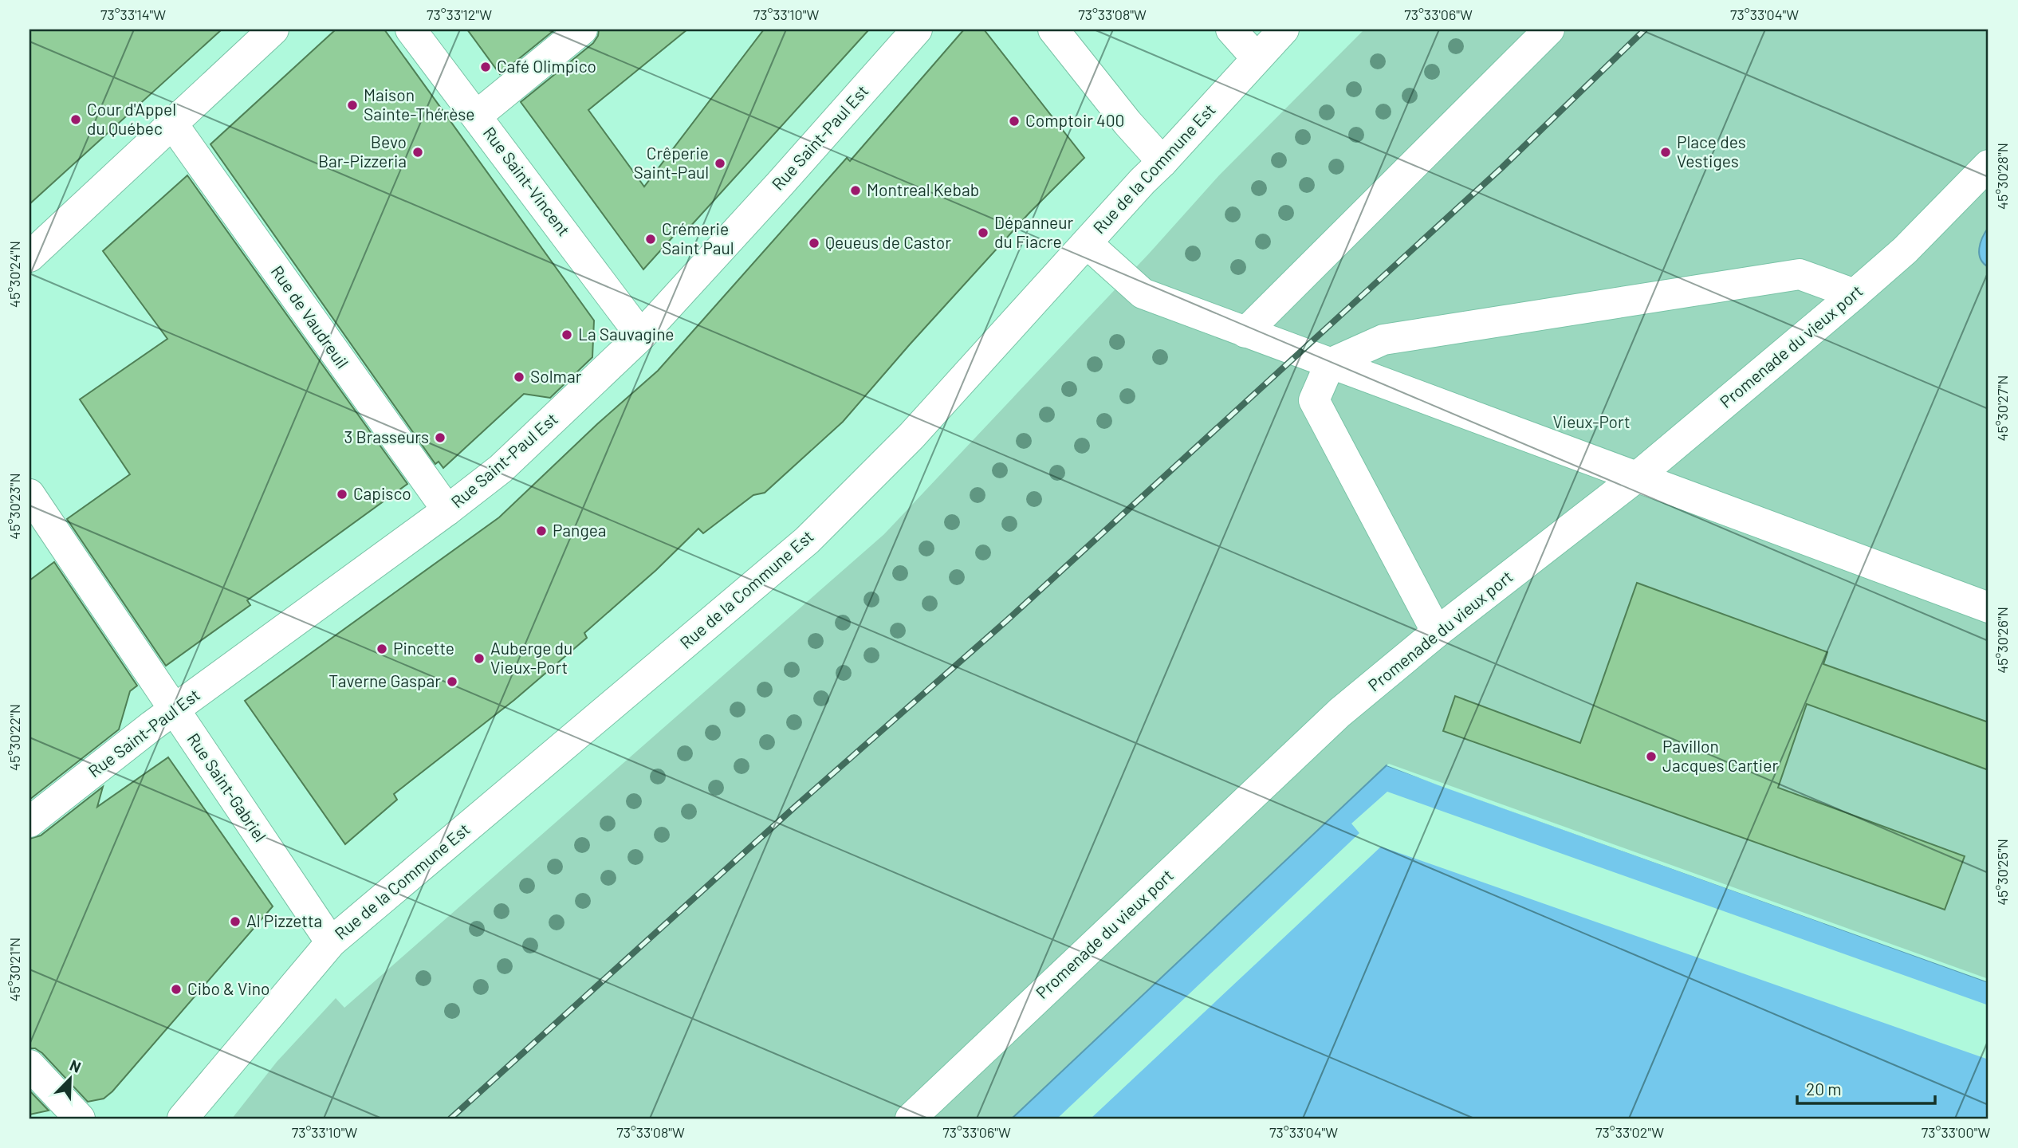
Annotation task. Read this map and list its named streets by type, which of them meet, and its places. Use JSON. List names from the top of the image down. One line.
{"streets":{"street":["Rue Saint-Paul Est","Rue de la Commune Est","Rue Saint-Vincent","Rue de Vaudreuil","Promenade du vieux port","Rue Saint-Gabriel"]},"crossings":[["Rue Saint-Paul Est","Rue Saint-Vincent"],["Rue Saint-Paul Est","Rue de Vaudreuil"],["Rue Saint-Paul Est","Rue Saint-Gabriel"],["Rue de la Commune Est","Rue Saint-Gabriel"]],"parks":["Vieux-Port"],"places":["Café Olimpico","Maison Sainte-Thérèse","Cour d'Appel du Québec","Comptoir 400","Bevo Bar-Pizzeria","Place des Vestiges","Crêperie Saint-Paul","Montreal Kebab","Dépanneur du Fiacre","Crémerie Saint Paul","Qeueus de Castor","La Sauvagine","Solmar","3 Brasseurs","Capisco","Pangea","Pincette","Auberge du Vieux-Port","Taverne Gaspar","Pavillon Jacques Cartier","Al Pizzetta","Cibo & Vino"],"scale_bar":"20 m","north":"top right","coordinates":["73°33'14\"W","73°33'12\"W","73°33'10\"W","73°33'08\"W","73°33'06\"W","73°33'04\"W","45°30'28\"N","45°30'24\"N","45°30'27\"N","45°30'23\"N","45°30'26\"N","45°30'22\"N","45°30'25\"N","45°30'21\"N","73°33'02\"W","73°33'00\"W"]}
